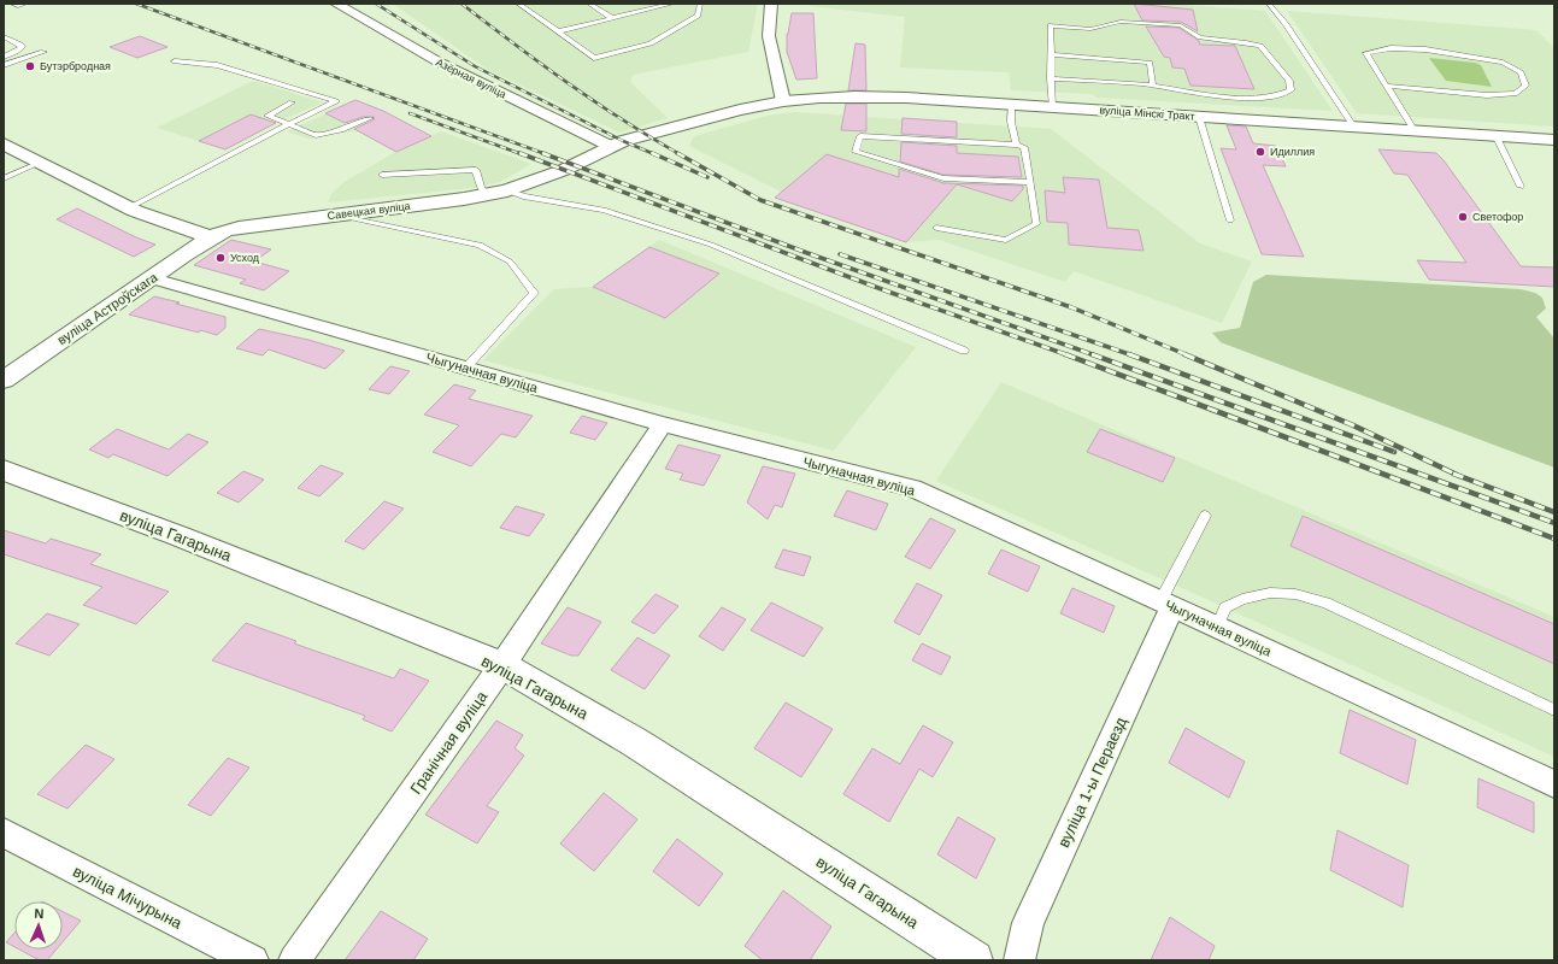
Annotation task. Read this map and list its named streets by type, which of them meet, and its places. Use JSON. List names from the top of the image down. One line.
{"streets":{"street":["Азёрная вуліца","вуліца Мінскі Тракт","Савецкая вуліца","вуліца Астроўскага","Чыгуначная вуліца","вуліца Гагарына","Гранічная вуліца","вуліца 1-ы Пераезд","вуліца Мічурына"]},"crossings":[["Азёрная вуліца","Савецкая вуліца"],["вуліца Мінскі Тракт","Савецкая вуліца"],["Савецкая вуліца","вуліца Астроўскага"],["вуліца Астроўскага","Чыгуначная вуліца"],["Чыгуначная вуліца","Гранічная вуліца"],["Чыгуначная вуліца","вуліца 1-ы Пераезд"],["вуліца Гагарына","Гранічная вуліца"]],"places":["Бутэрбродная","Идиллия","Светофор","Усход"],"north":"top"}
